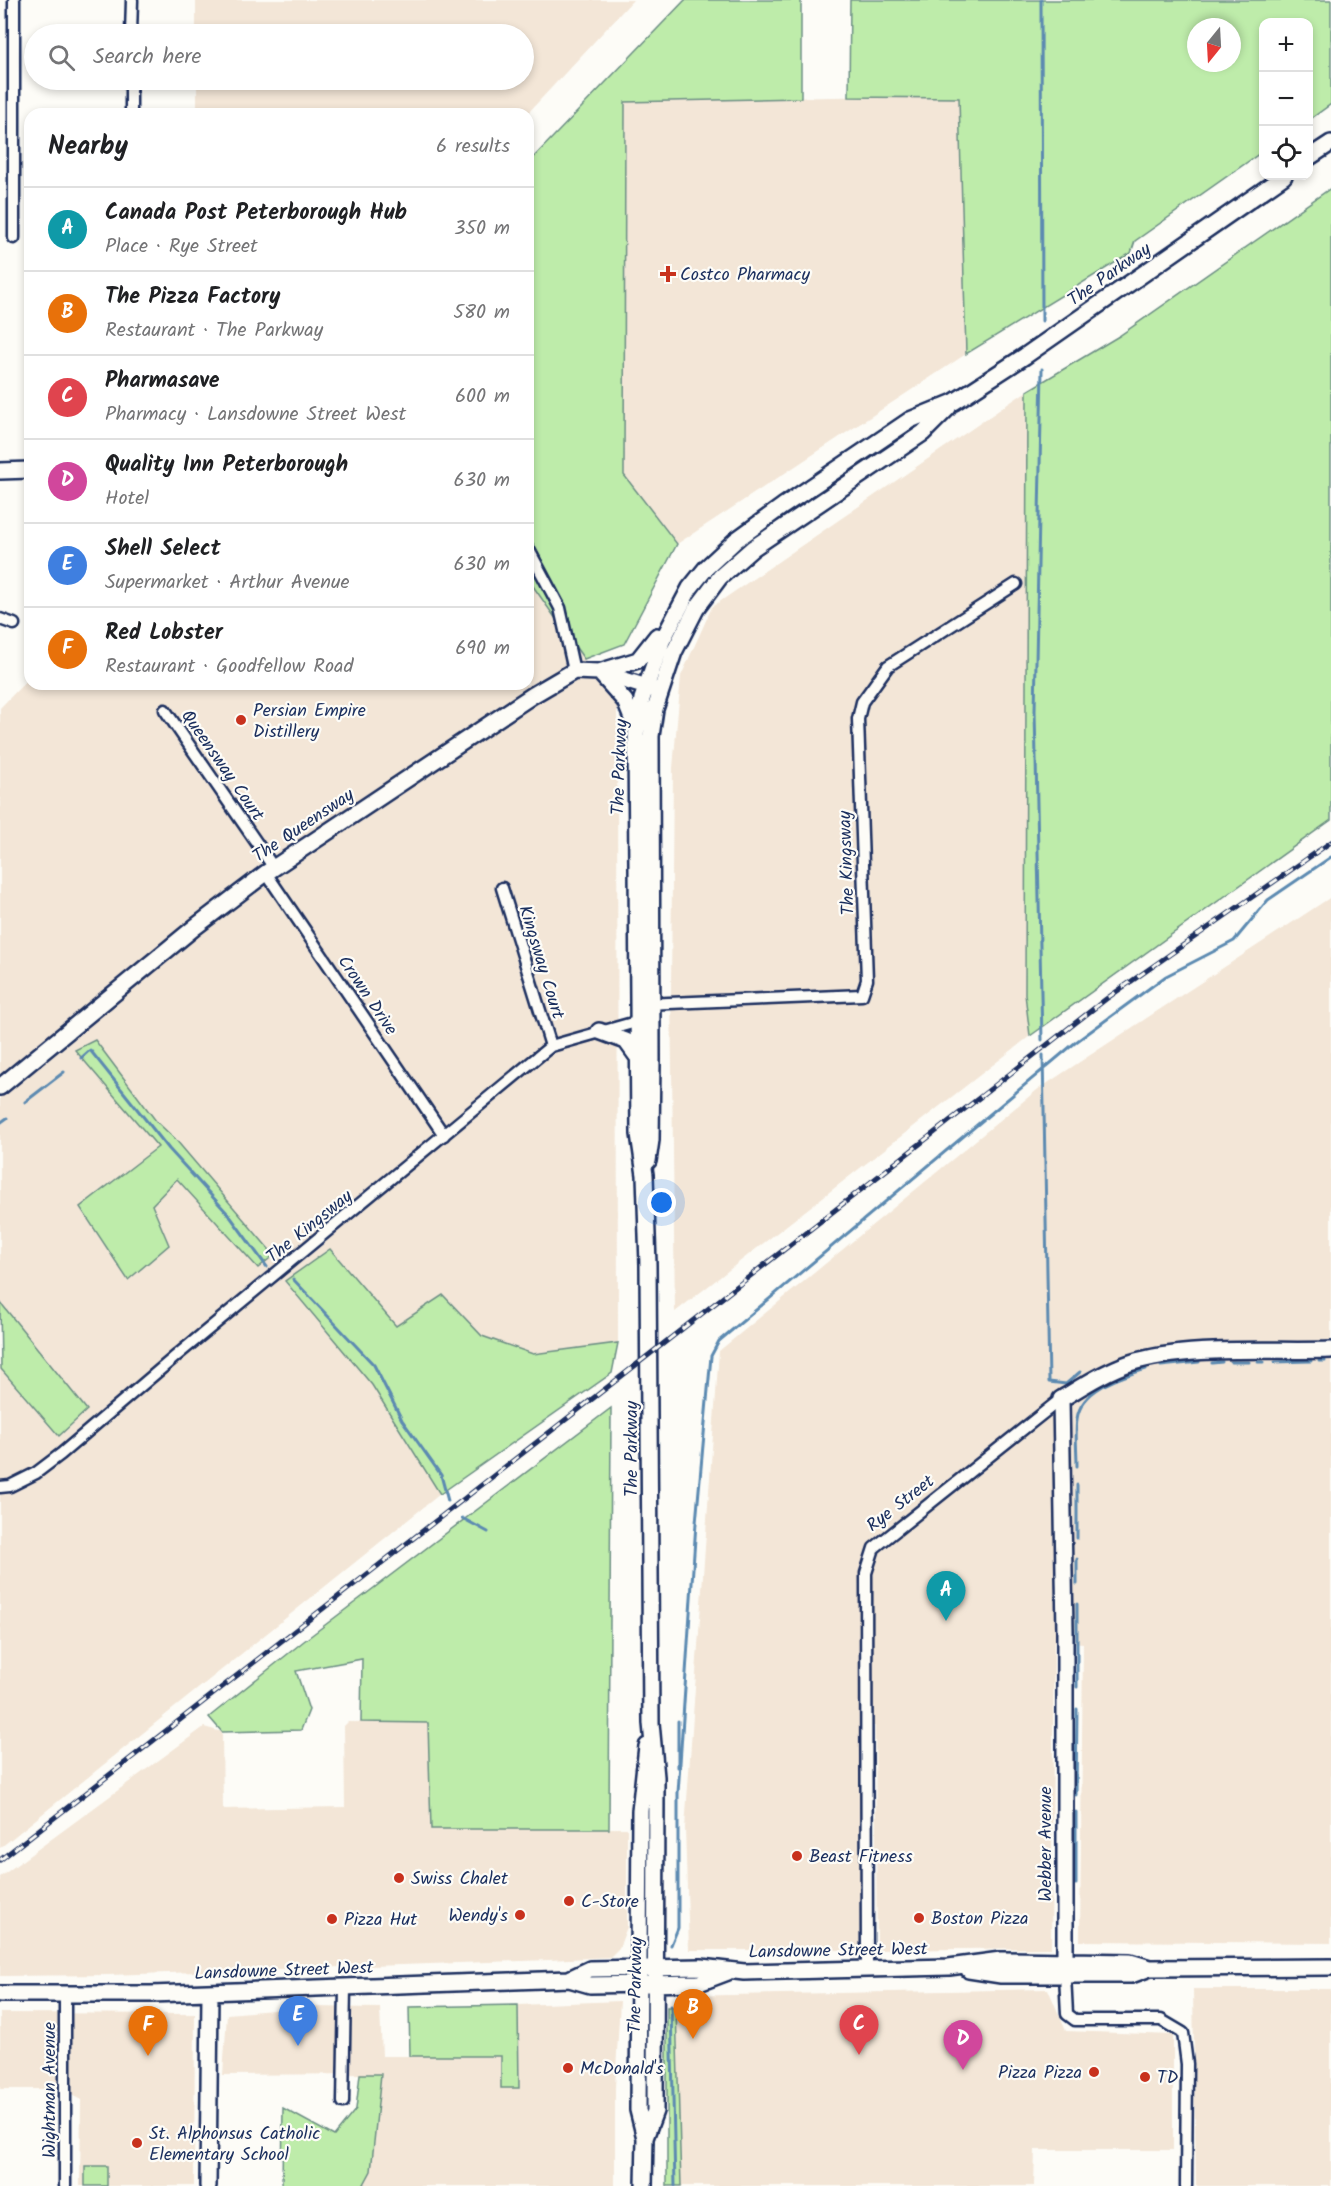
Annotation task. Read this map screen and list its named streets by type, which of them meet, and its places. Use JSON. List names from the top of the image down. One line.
{"streets":{"main road":["The Parkway","The Queensway","Rye Street","Webber Avenue","Lansdowne Street West"],"street":["Queensway Court","The Kingsway","Kingsway Court","Crown Drive","Wightman Avenue"]},"crossings":[["The Parkway","The Kingsway"],["The Parkway","Lansdowne Street West"],["Queensway Court","The Queensway"],["Queensway Court","Crown Drive"],["The Queensway","Crown Drive"],["The Kingsway","Kingsway Court"],["The Kingsway","Crown Drive"],["Rye Street","Webber Avenue"],["Rye Street","Lansdowne Street West"],["Webber Avenue","Lansdowne Street West"],["Lansdowne Street West","Wightman Avenue"]],"places":{"health":["Costco Pharmacy"],"other":["Persian Empire Distillery","Beast Fitness","Swiss Chalet","C-Store","Wendy's","Boston Pizza","Pizza Hut","McDonald's","Pizza Pizza","TD","St. Alphonsus Catholic Elementary School"]},"north":"bottom","page":{"map_buttons":["+","−"],"search":"Search here","heading":["Nearby","6 results"],"list":[{"mark":"A","name":"Canada Post Peterborough Hub","note":"Place · Rye Street","value":"350 m"},{"mark":"B","name":"The Pizza Factory","note":"Restaurant · The Parkway","value":"580 m"},{"mark":"C","name":"Pharmasave","note":"Pharmacy · Lansdowne Street West","value":"600 m"},{"mark":"D","name":"Quality Inn Peterborough","note":"Hotel","value":"630 m"},{"mark":"E","name":"Shell Select","note":"Supermarket · Arthur Avenue","value":"630 m"},{"mark":"F","name":"Red Lobster","note":"Restaurant · Goodfellow Road","value":"690 m"}],"pins":["A","B","E","C","F","D"]}}
